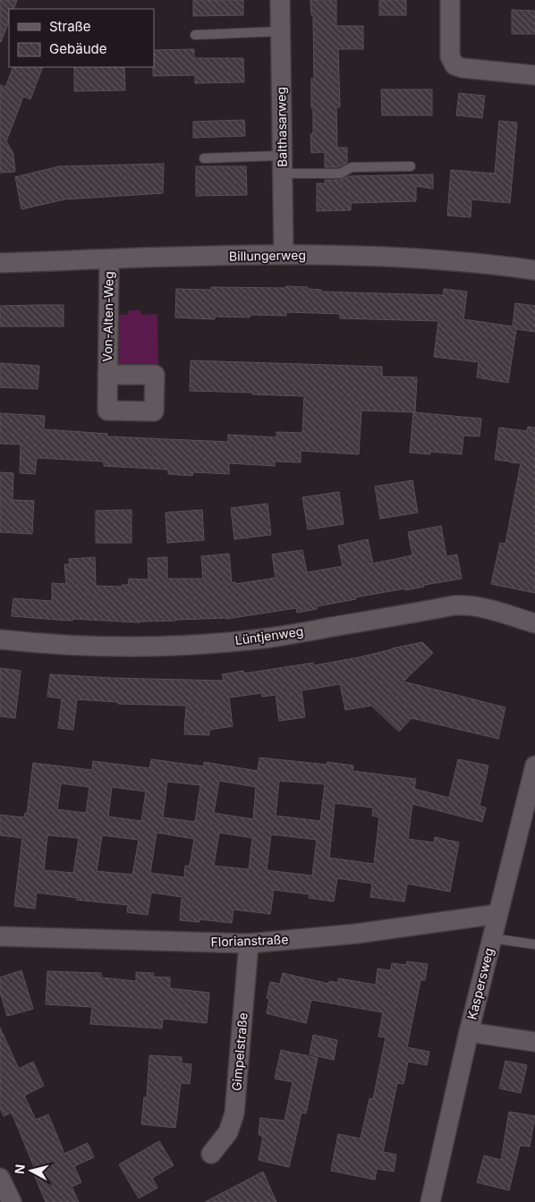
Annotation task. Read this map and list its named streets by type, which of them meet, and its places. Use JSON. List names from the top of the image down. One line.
{"streets":{"street":["Balthasarweg","Billungerweg","Von-Alten-Weg","Lüntjenweg","Florianstraße","Kaspersweg","Gimpelstraße"]},"crossings":[["Balthasarweg","Billungerweg"],["Billungerweg","Von-Alten-Weg"],["Florianstraße","Kaspersweg"],["Florianstraße","Gimpelstraße"]],"legend":["Straße","Gebäude"],"north":"left"}
